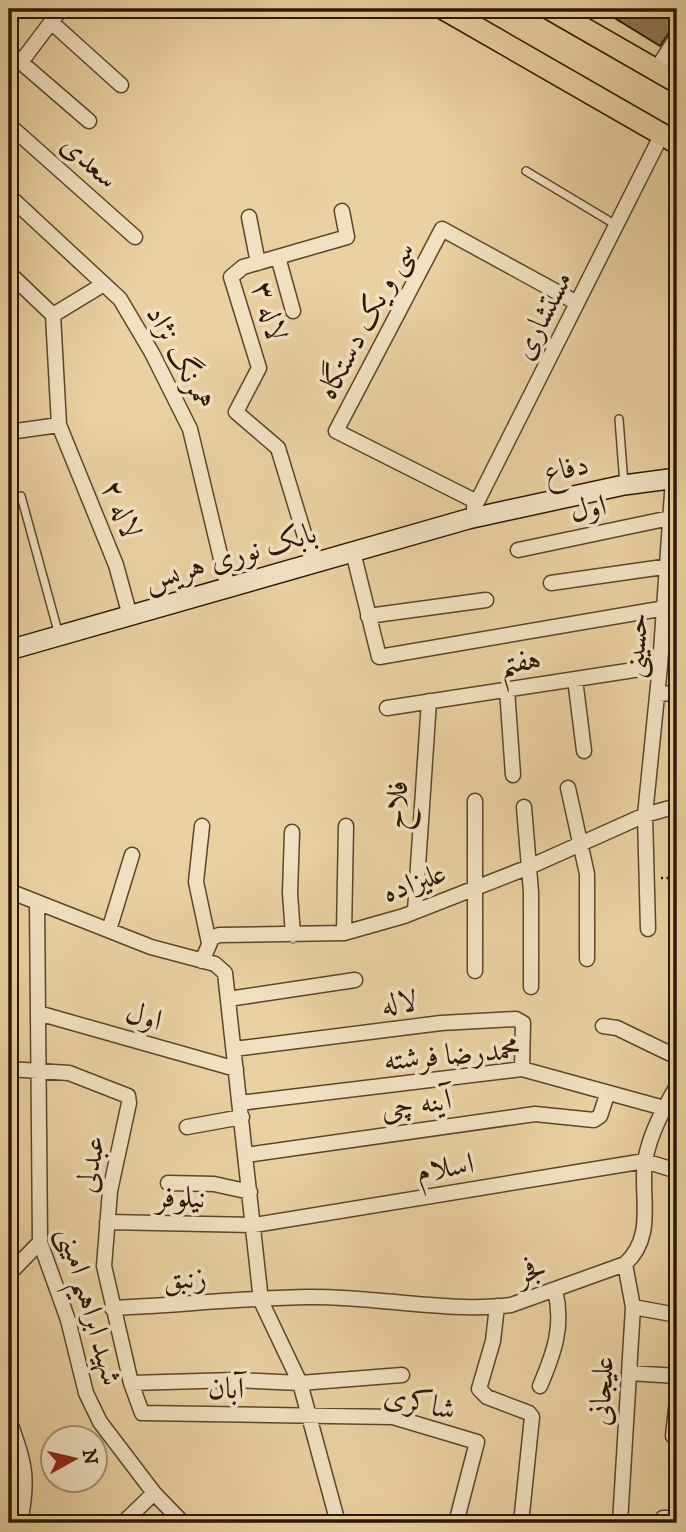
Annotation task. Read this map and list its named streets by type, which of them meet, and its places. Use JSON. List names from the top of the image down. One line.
{"streets":{"main road":["دفاع","بابک نوری هریس"],"street":["سعدی","لاله ۳","مستشاری","سی و یک دستگاه","همرنگ نژاد","اول","لاله ۲","حسینی","هفتم","فلاح","علیزاده","لاله","محمدرضا فرشته","آینه چی","عبدلی","اسلام","نیلوفر","فجر","زنبق","شهید ابراهیم امینی","آبان","علیجانی","شاکری"]},"crossings":[["لاله ۳","بابک نوری هریس"],["مستشاری","سی و یک دستگاه"],["مستشاری","دفاع"],["مستشاری","بابک نوری هریس"],["سی و یک دستگاه","دفاع"],["سی و یک دستگاه","بابک نوری هریس"],["همرنگ نژاد","بابک نوری هریس"],["دفاع","بابک نوری هریس"],["دفاع","حسینی"],["اول","حسینی"],["اول","شهید ابراهیم امینی"],["لاله ۲","بابک نوری هریس"],["حسینی","هفتم"],["حسینی","علیزاده"],["هفتم","فلاح"],["فلاح","علیزاده"],["لاله","محمدرضا فرشته"],["محمدرضا فرشته","آینه چی"],["عبدلی","نیلوفر"],["عبدلی","زنبق"],["عبدلی","شهید ابراهیم امینی"],["عبدلی","آبان"],["اسلام","نیلوفر"],["فجر","زنبق"],["فجر","علیجانی"],["آبان","شاکری"]],"north":"right"}
